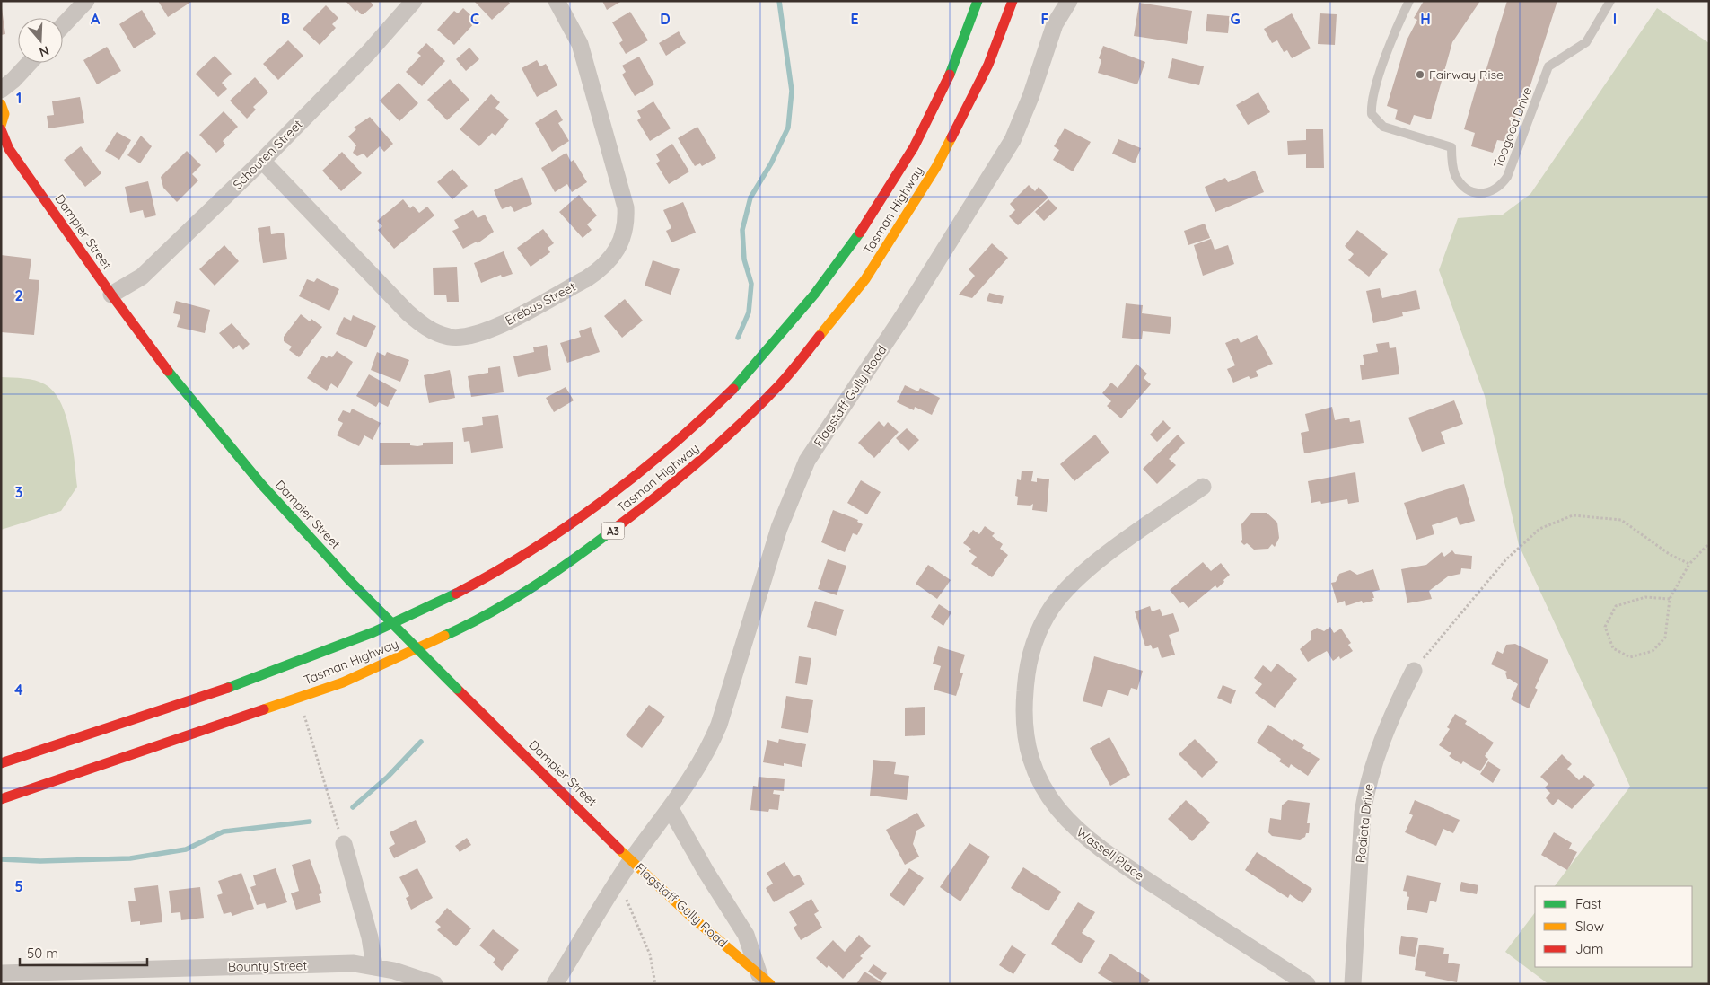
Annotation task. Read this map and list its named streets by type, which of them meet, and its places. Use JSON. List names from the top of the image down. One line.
{"streets":{"main road":["Tasman Highway","Dampier Street","Flagstaff Gully Road","A3"],"street":["Schouten Street","Erebus Street","Radiata Drive","Wassell Place","Bounty Street"],"lane":["Toogood Drive"]},"crossings":[["Schouten Street","Dampier Street"],["Schouten Street","Erebus Street"],["Dampier Street","Flagstaff Gully Road"]],"places":["Fairway Rise"],"legend":["Fast","Slow","Jam"],"scale_bar":"50 m","north":"bottom","grid":{"columns":["A","B","C","D","E","F","G","H","I"],"rows":["1","2","3","4","5"]}}
